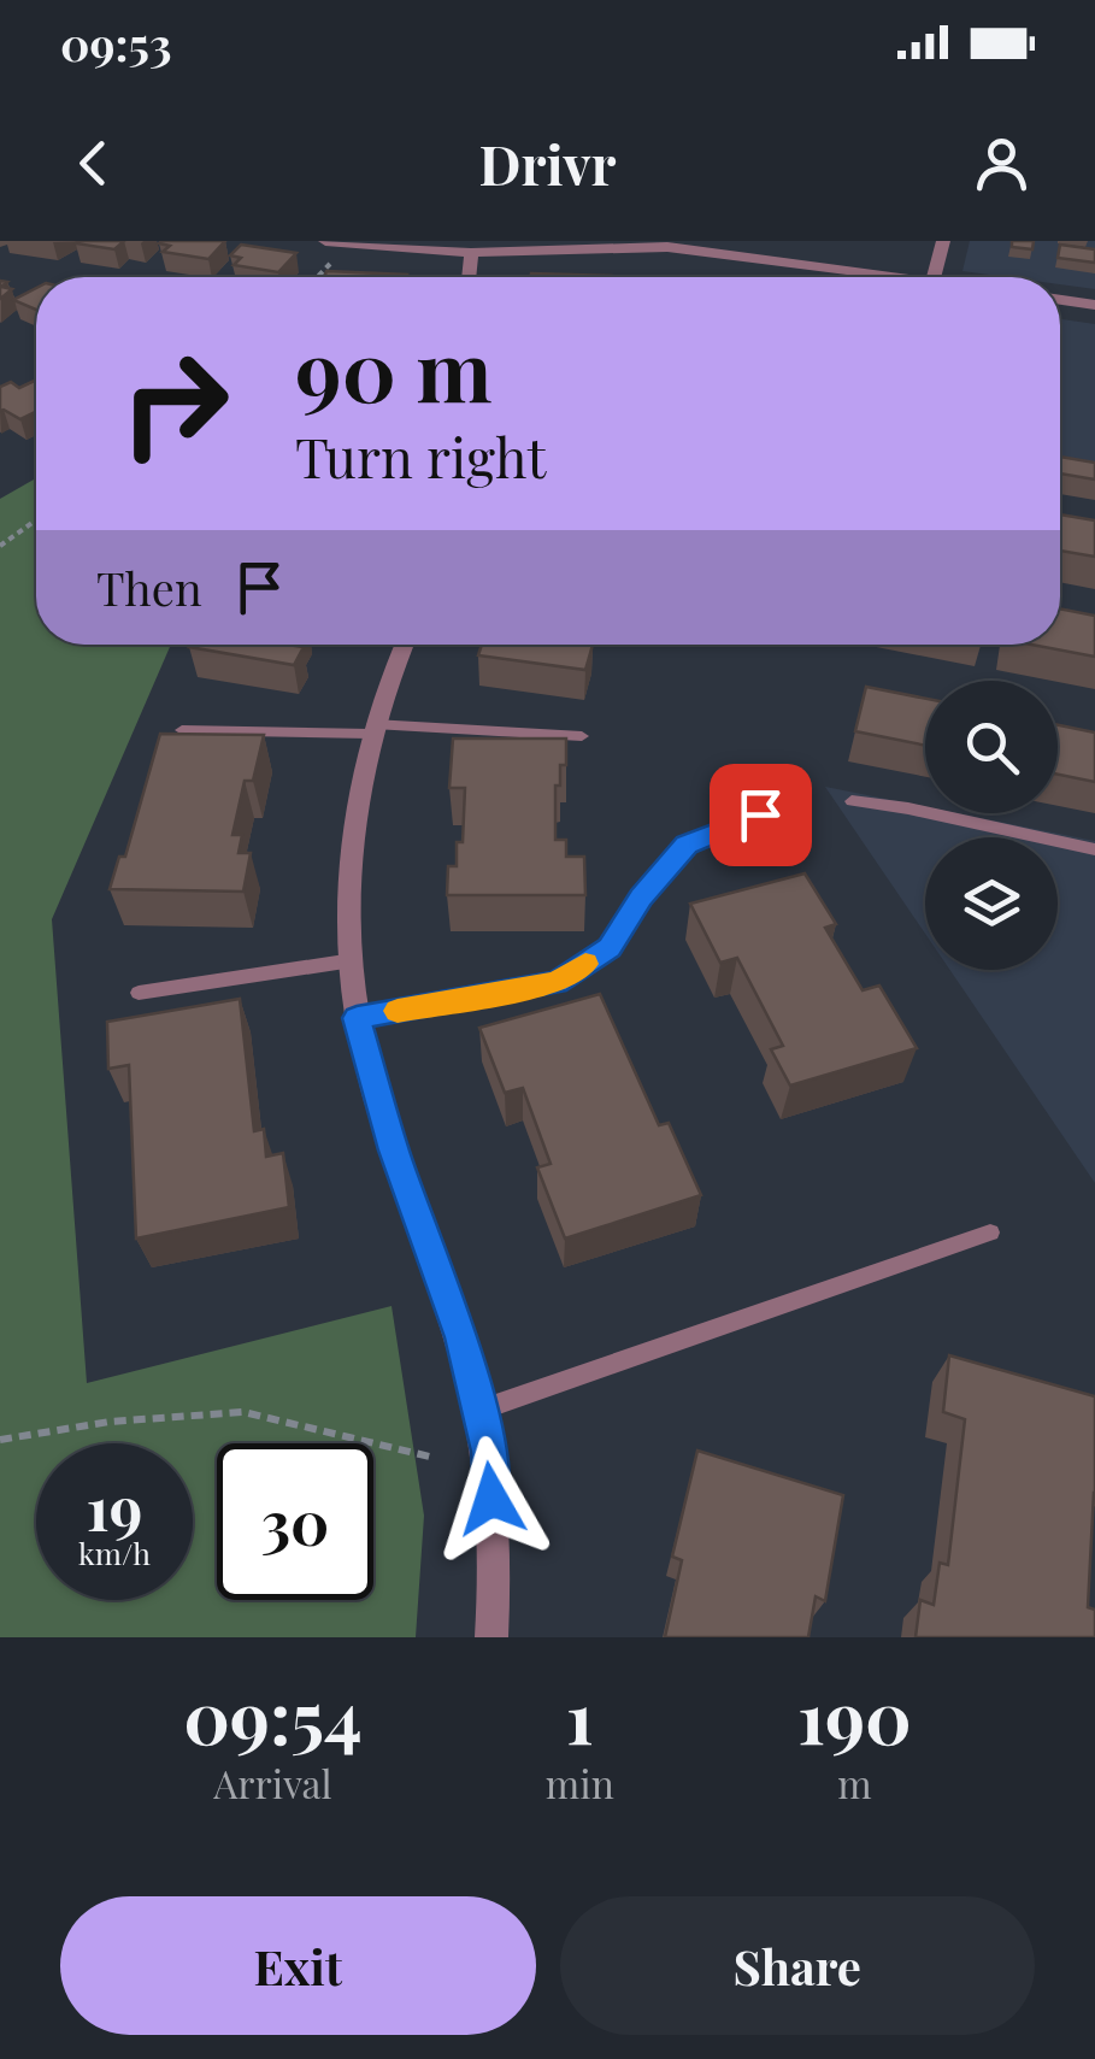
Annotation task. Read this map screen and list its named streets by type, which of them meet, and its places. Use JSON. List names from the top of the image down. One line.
{"page":{"status":"09:53","header":"Drivr","turn":["90 m","Turn right"],"then":"Then","speed":"19 km/h","limit":"30","eta":["09:54","Arrival","1","min","190","m"],"buttons":["Exit","Share"]}}
